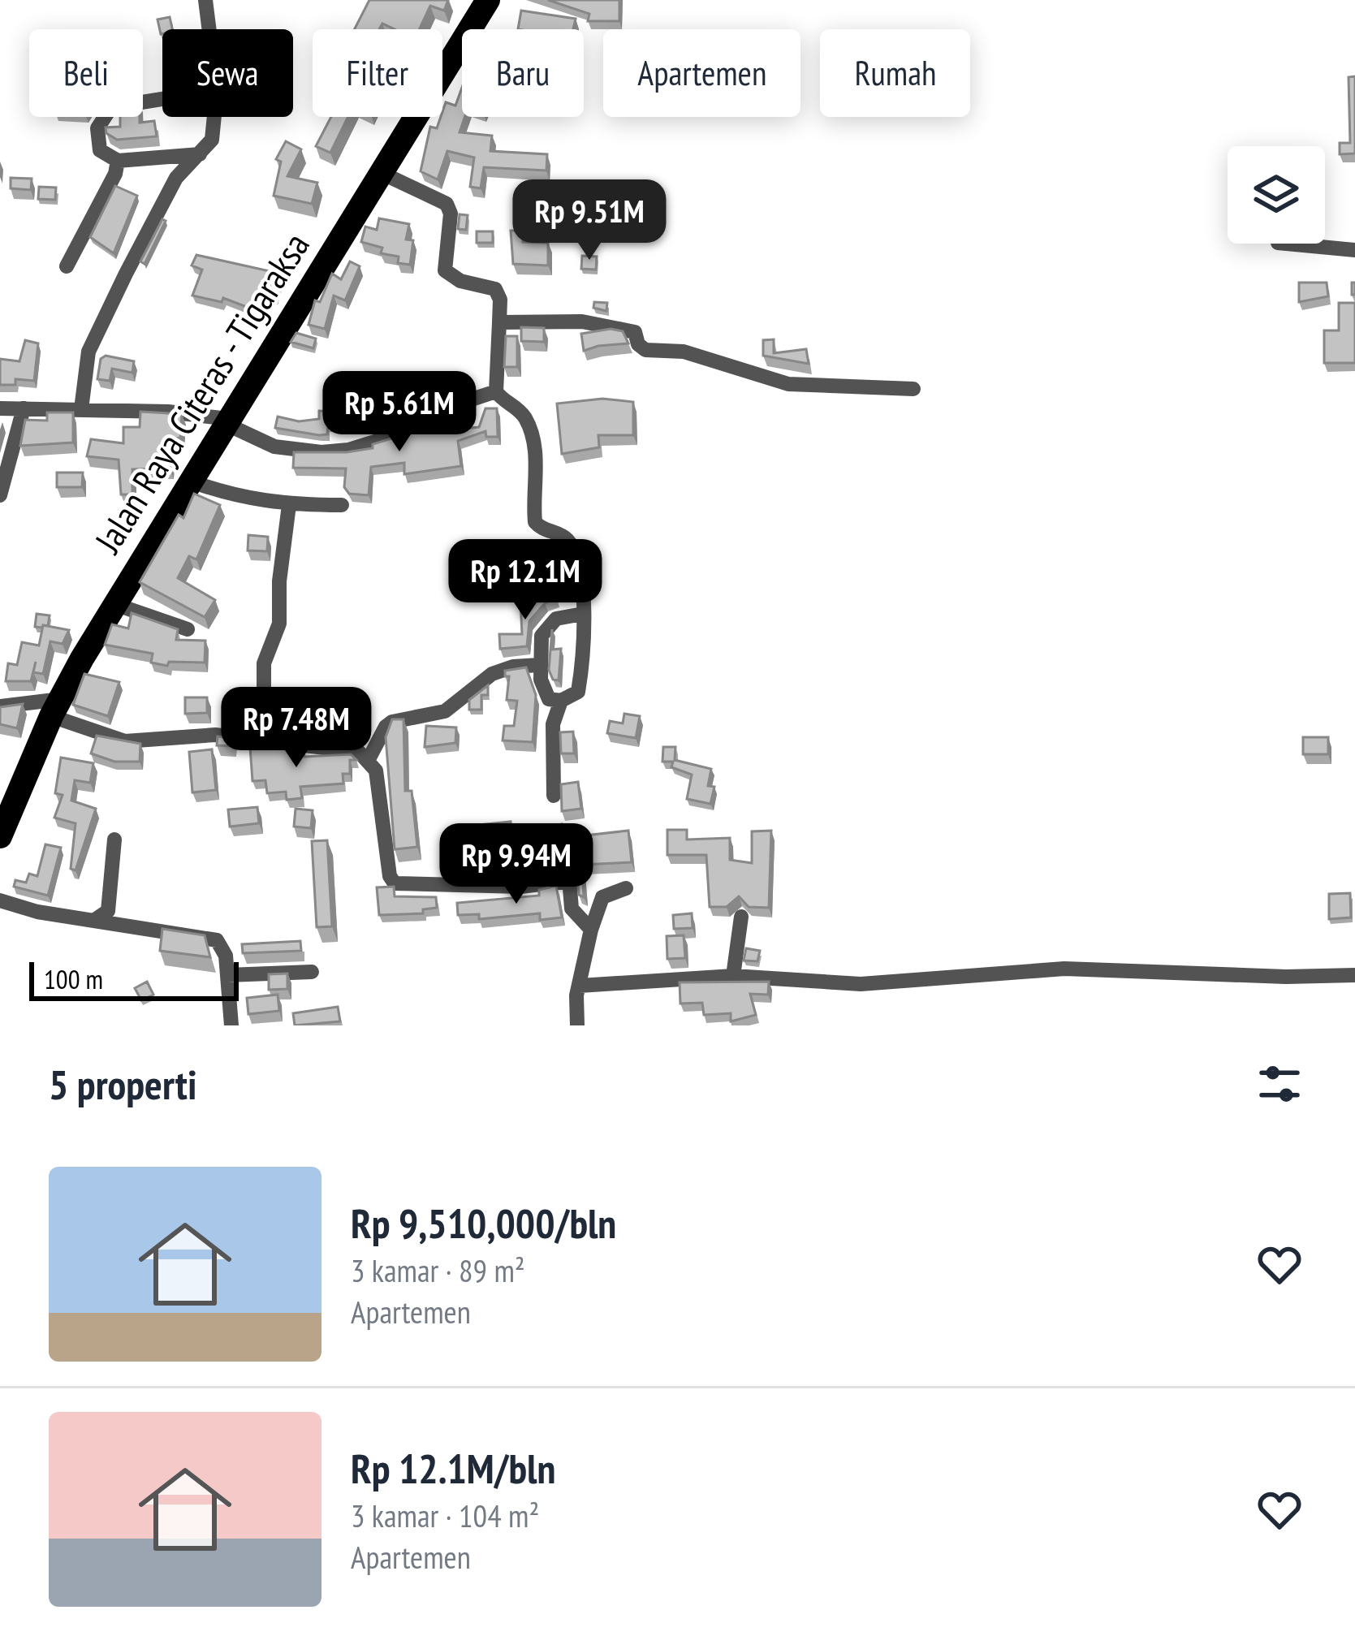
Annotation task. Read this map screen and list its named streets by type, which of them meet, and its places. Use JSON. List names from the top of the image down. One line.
{"streets":{"main road":["Jalan Raya Citeras - Tigaraksa"]},"scale_bar":"100 m","page":{"chip":["Beli","Sewa","Filter","Baru","Apartemen","Rumah"],"price":["Rp 9.51M","Rp 5.61M","Rp 12.1M","Rp 7.48M","Rp 9.94M"],"scale":"100 m","heading":"5 properti","list":[{"name":"Rp 9,510,000/bln","note":"3 kamar · 89 m² · Apartemen"},{"name":"Rp 12.1M/bln","note":"3 kamar · 104 m² · Apartemen"}]}}
